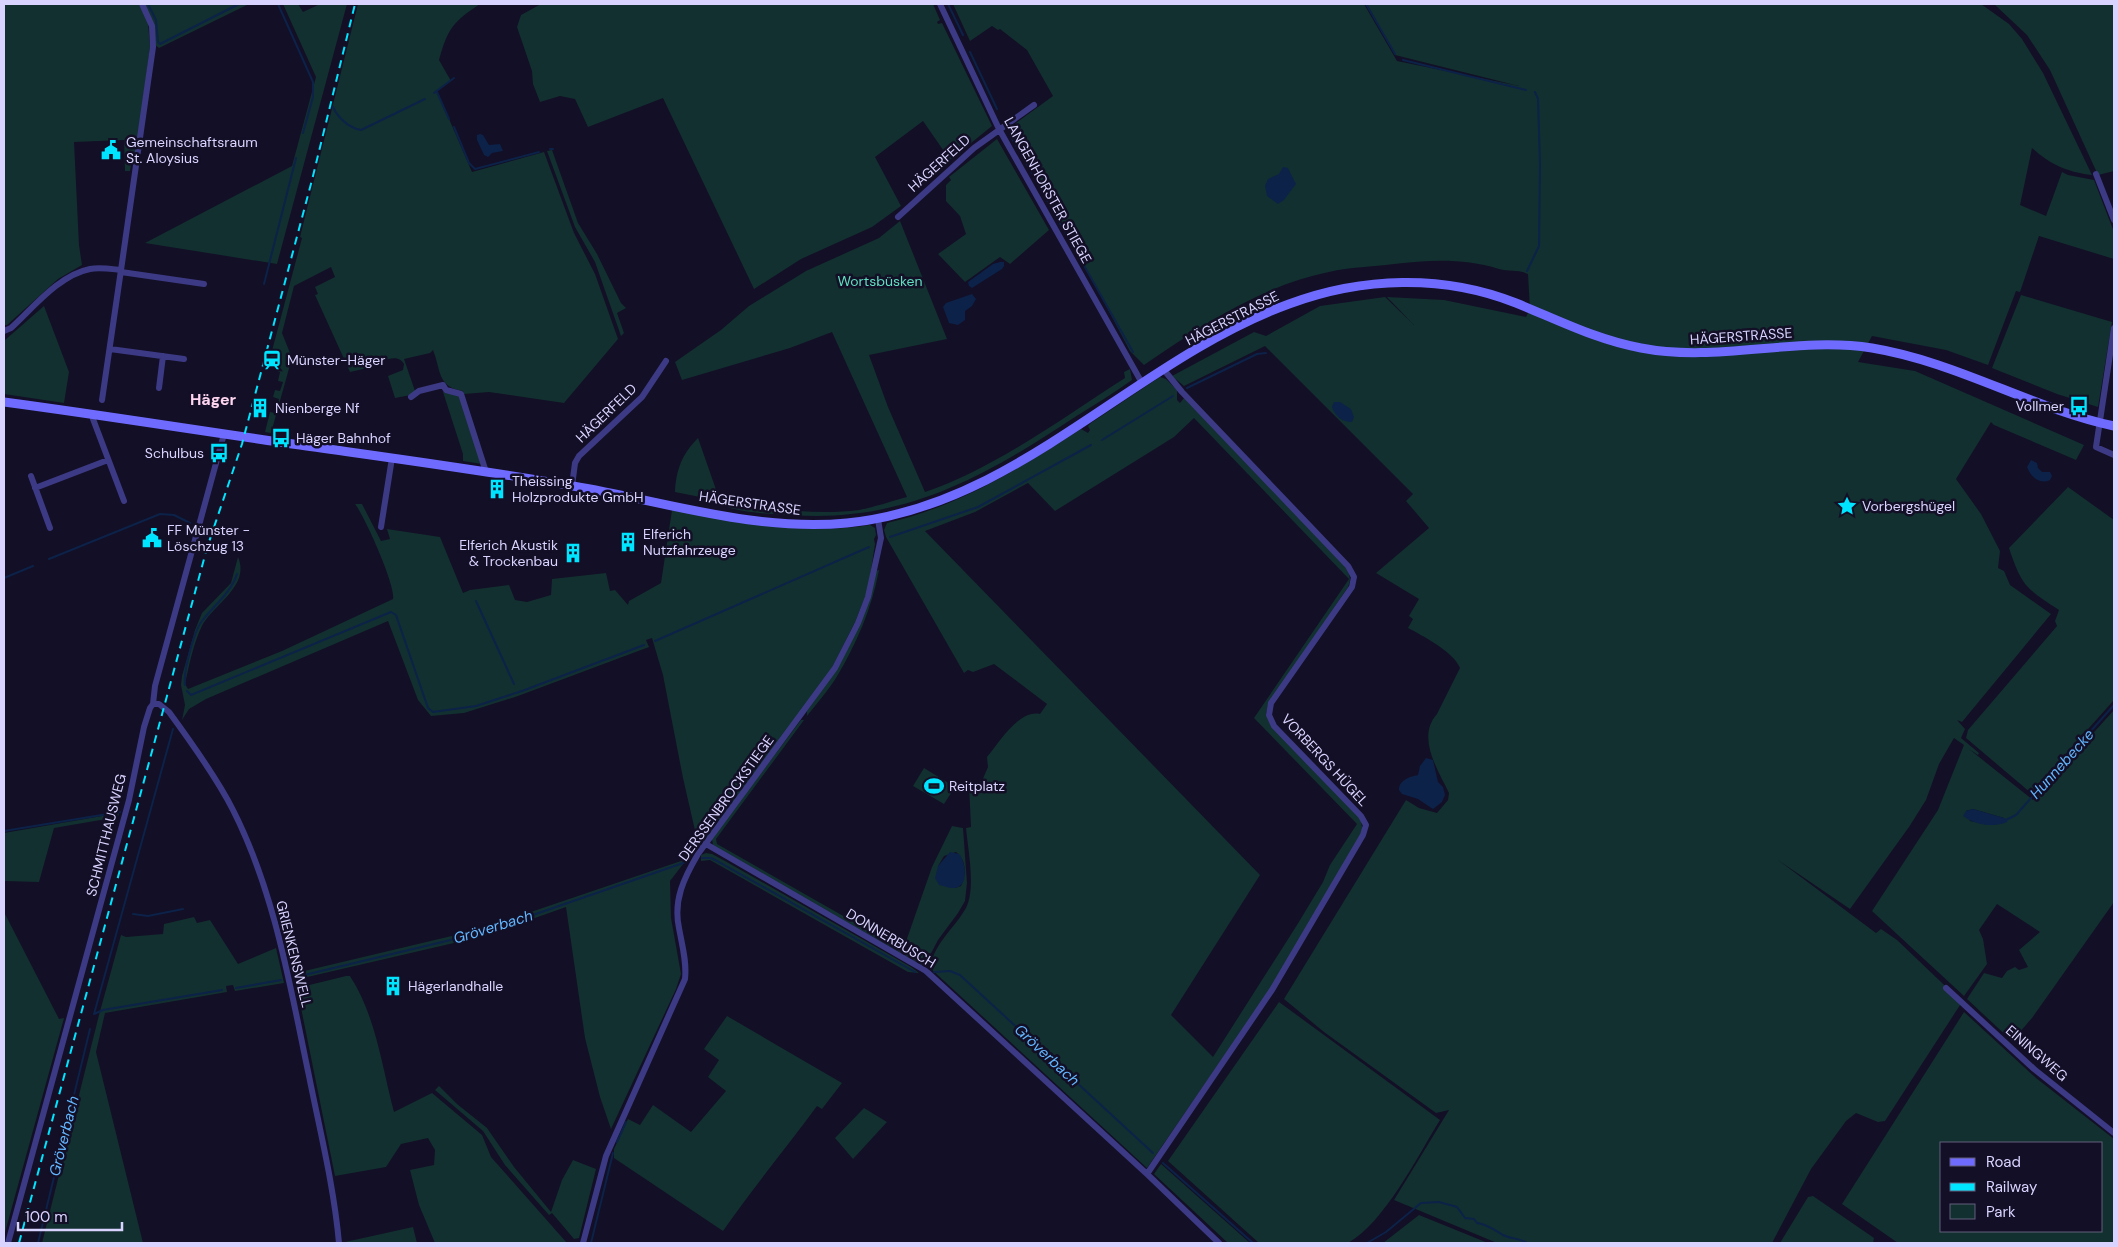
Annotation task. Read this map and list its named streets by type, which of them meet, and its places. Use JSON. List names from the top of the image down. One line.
{"streets":{"main road":["HÄGERSTRASSE"],"street":["HÄGERFELD","LANGENHORSTER STIEGE","VORBERGS HÜGEL","DERSSENBROCKSTIEGE","SCHMITTHAUSWEG","DONNERBUSCH","GRIENKENSWELL","EININGWEG"]},"crossings":[["HÄGERFELD","LANGENHORSTER STIEGE"],["HÄGERFELD","HÄGERSTRASSE"],["LANGENHORSTER STIEGE","HÄGERSTRASSE"],["HÄGERSTRASSE","VORBERGS HÜGEL"],["HÄGERSTRASSE","DERSSENBROCKSTIEGE"],["HÄGERSTRASSE","SCHMITTHAUSWEG"],["VORBERGS HÜGEL","DONNERBUSCH"],["DERSSENBROCKSTIEGE","DONNERBUSCH"],["SCHMITTHAUSWEG","GRIENKENSWELL"]],"districts":["Häger"],"water":["Hunnebecke","Gröverbach"],"parks":["Wortsbüsken"],"places":{"public building":["Gemeinschaftsraum St. Aloysius","FF Münster - Löschzug 13"],"station":["Münster-Häger"],"bus stop":["Vollmer","Häger Bahnhof","Schulbus"],"building":["Nienberge Nf","Theissing Holzprodukte GmbH","Elferich Nutzfahrzeuge","Elferich Akustik & Trockenbau","Hägerlandhalle"],"place":["Vorbergshügel"],"sports":["Reitplatz"]},"legend":["Road","Railway","Park"],"scale_bar":"100 m"}
